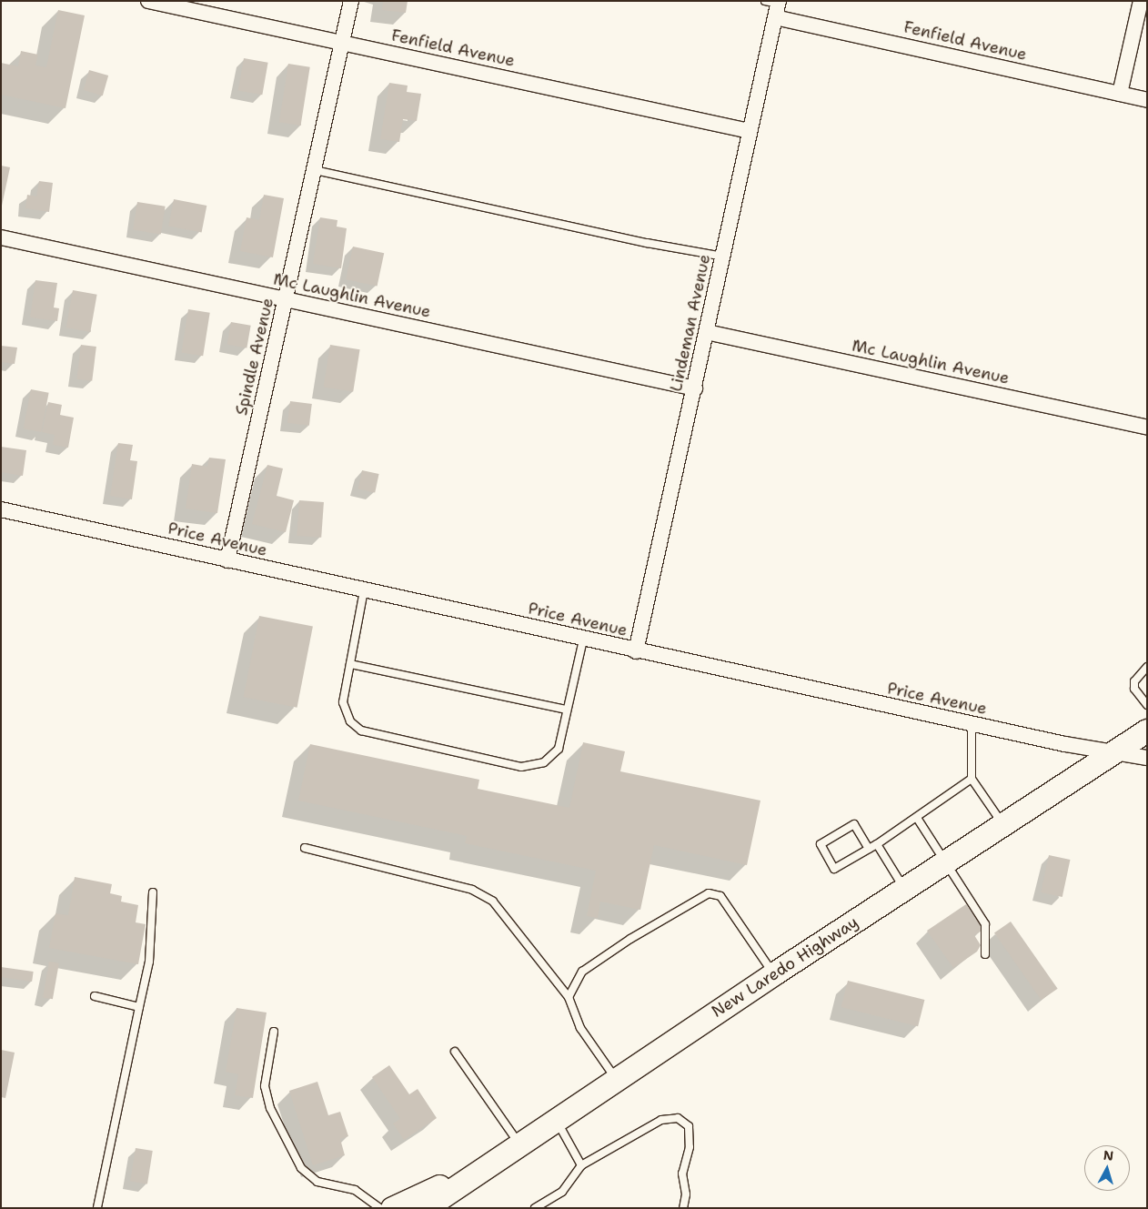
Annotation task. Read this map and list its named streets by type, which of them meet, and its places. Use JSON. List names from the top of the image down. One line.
{"streets":{"main road":["New Laredo Highway"],"street":["Fenfield Avenue","Mc Laughlin Avenue","Lindeman Avenue","Spindle Avenue","Price Avenue"]},"crossings":[["Fenfield Avenue","Lindeman Avenue"],["Fenfield Avenue","Spindle Avenue"],["Mc Laughlin Avenue","Lindeman Avenue"],["Mc Laughlin Avenue","Spindle Avenue"],["Lindeman Avenue","Price Avenue"],["Spindle Avenue","Price Avenue"],["Price Avenue","New Laredo Highway"]],"north":"top"}
